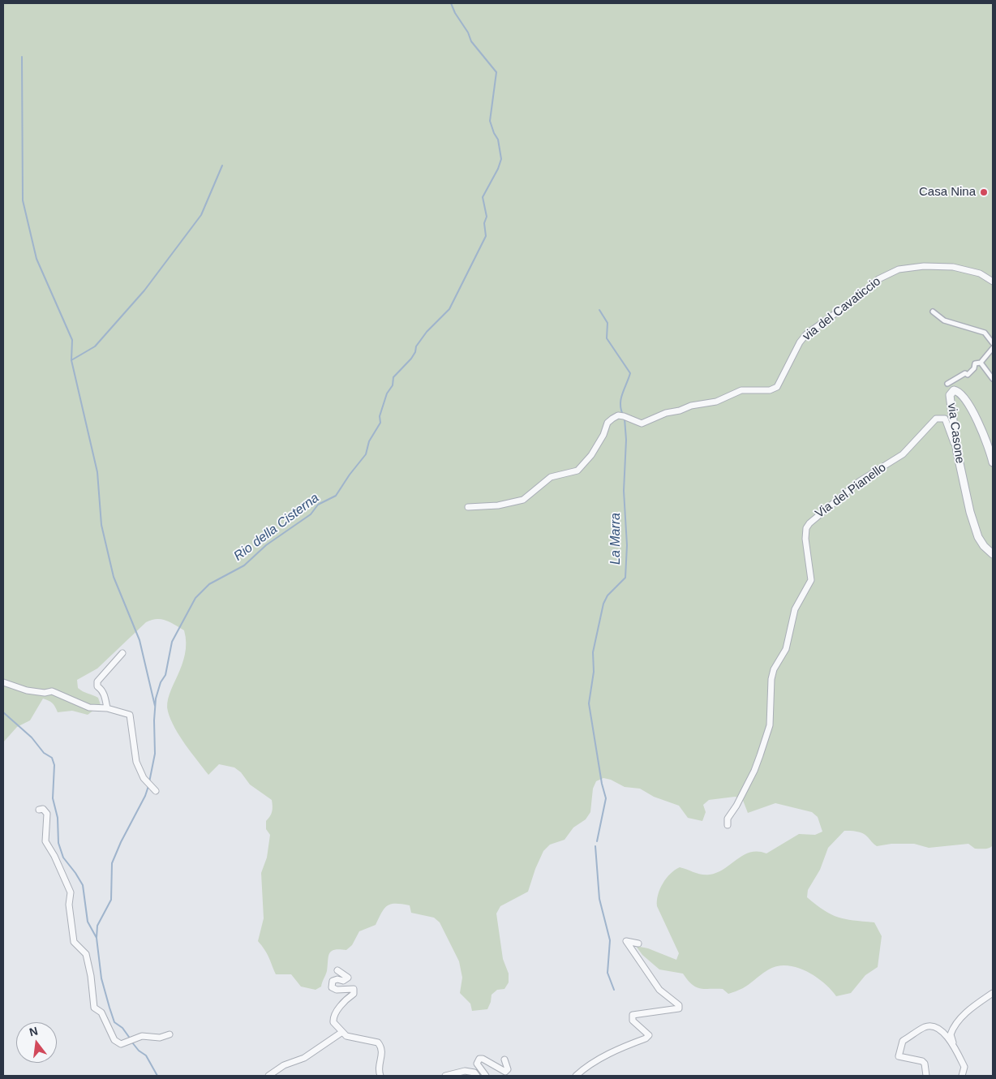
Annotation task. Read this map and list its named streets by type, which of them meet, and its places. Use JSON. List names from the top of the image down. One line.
{"streets":{"street":["via del Cavaticcio","via Casone","Via del Pianello"]},"crossings":[["via Casone","Via del Pianello"]],"water":["Rio della Cisterna","La Marra"],"places":["Casa Nina"],"north":"top"}
